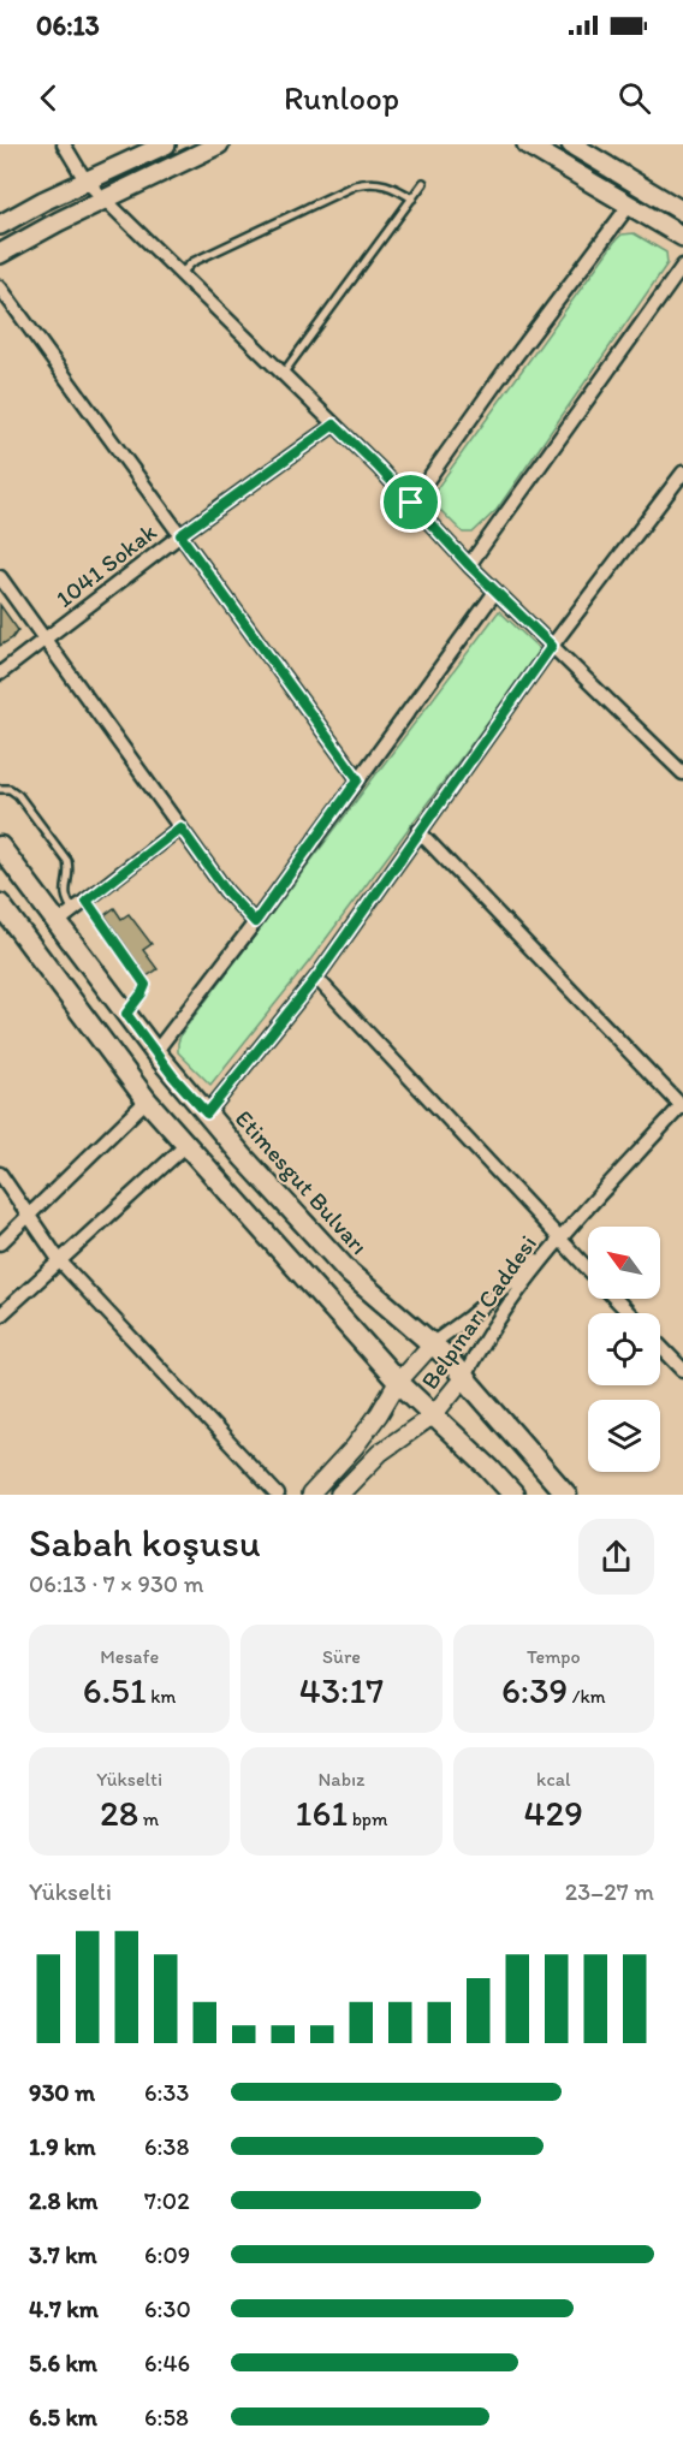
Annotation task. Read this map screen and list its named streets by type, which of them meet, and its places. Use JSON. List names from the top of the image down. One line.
{"streets":{"main road":["Etimesgut Bulvarı"],"street":["1041 Sokak","Belpınarı Caddesi"]},"crossings":[["Etimesgut Bulvarı","Belpınarı Caddesi"]],"north":"top left","page":{"status":"06:13","header":"Runloop","heading":["Sabah koşusu","06:13 · 7 × 930 m"],"stats":[["Mesafe","6.51 km"],["Süre","43:17"],["Tempo","6:39 /km"],["Yükselti","28 m"],["Nabız","161 bpm"],["kcal","429"]],"chart":["Yükselti","23–27 m"],"list":[{"name":"930 m","note":"6:33"},{"name":"1.9 km","note":"6:38"},{"name":"2.8 km","note":"7:02"},{"name":"3.7 km","note":"6:09"},{"name":"4.7 km","note":"6:30"},{"name":"5.6 km","note":"6:46"},{"name":"6.5 km","note":"6:58"}]}}
